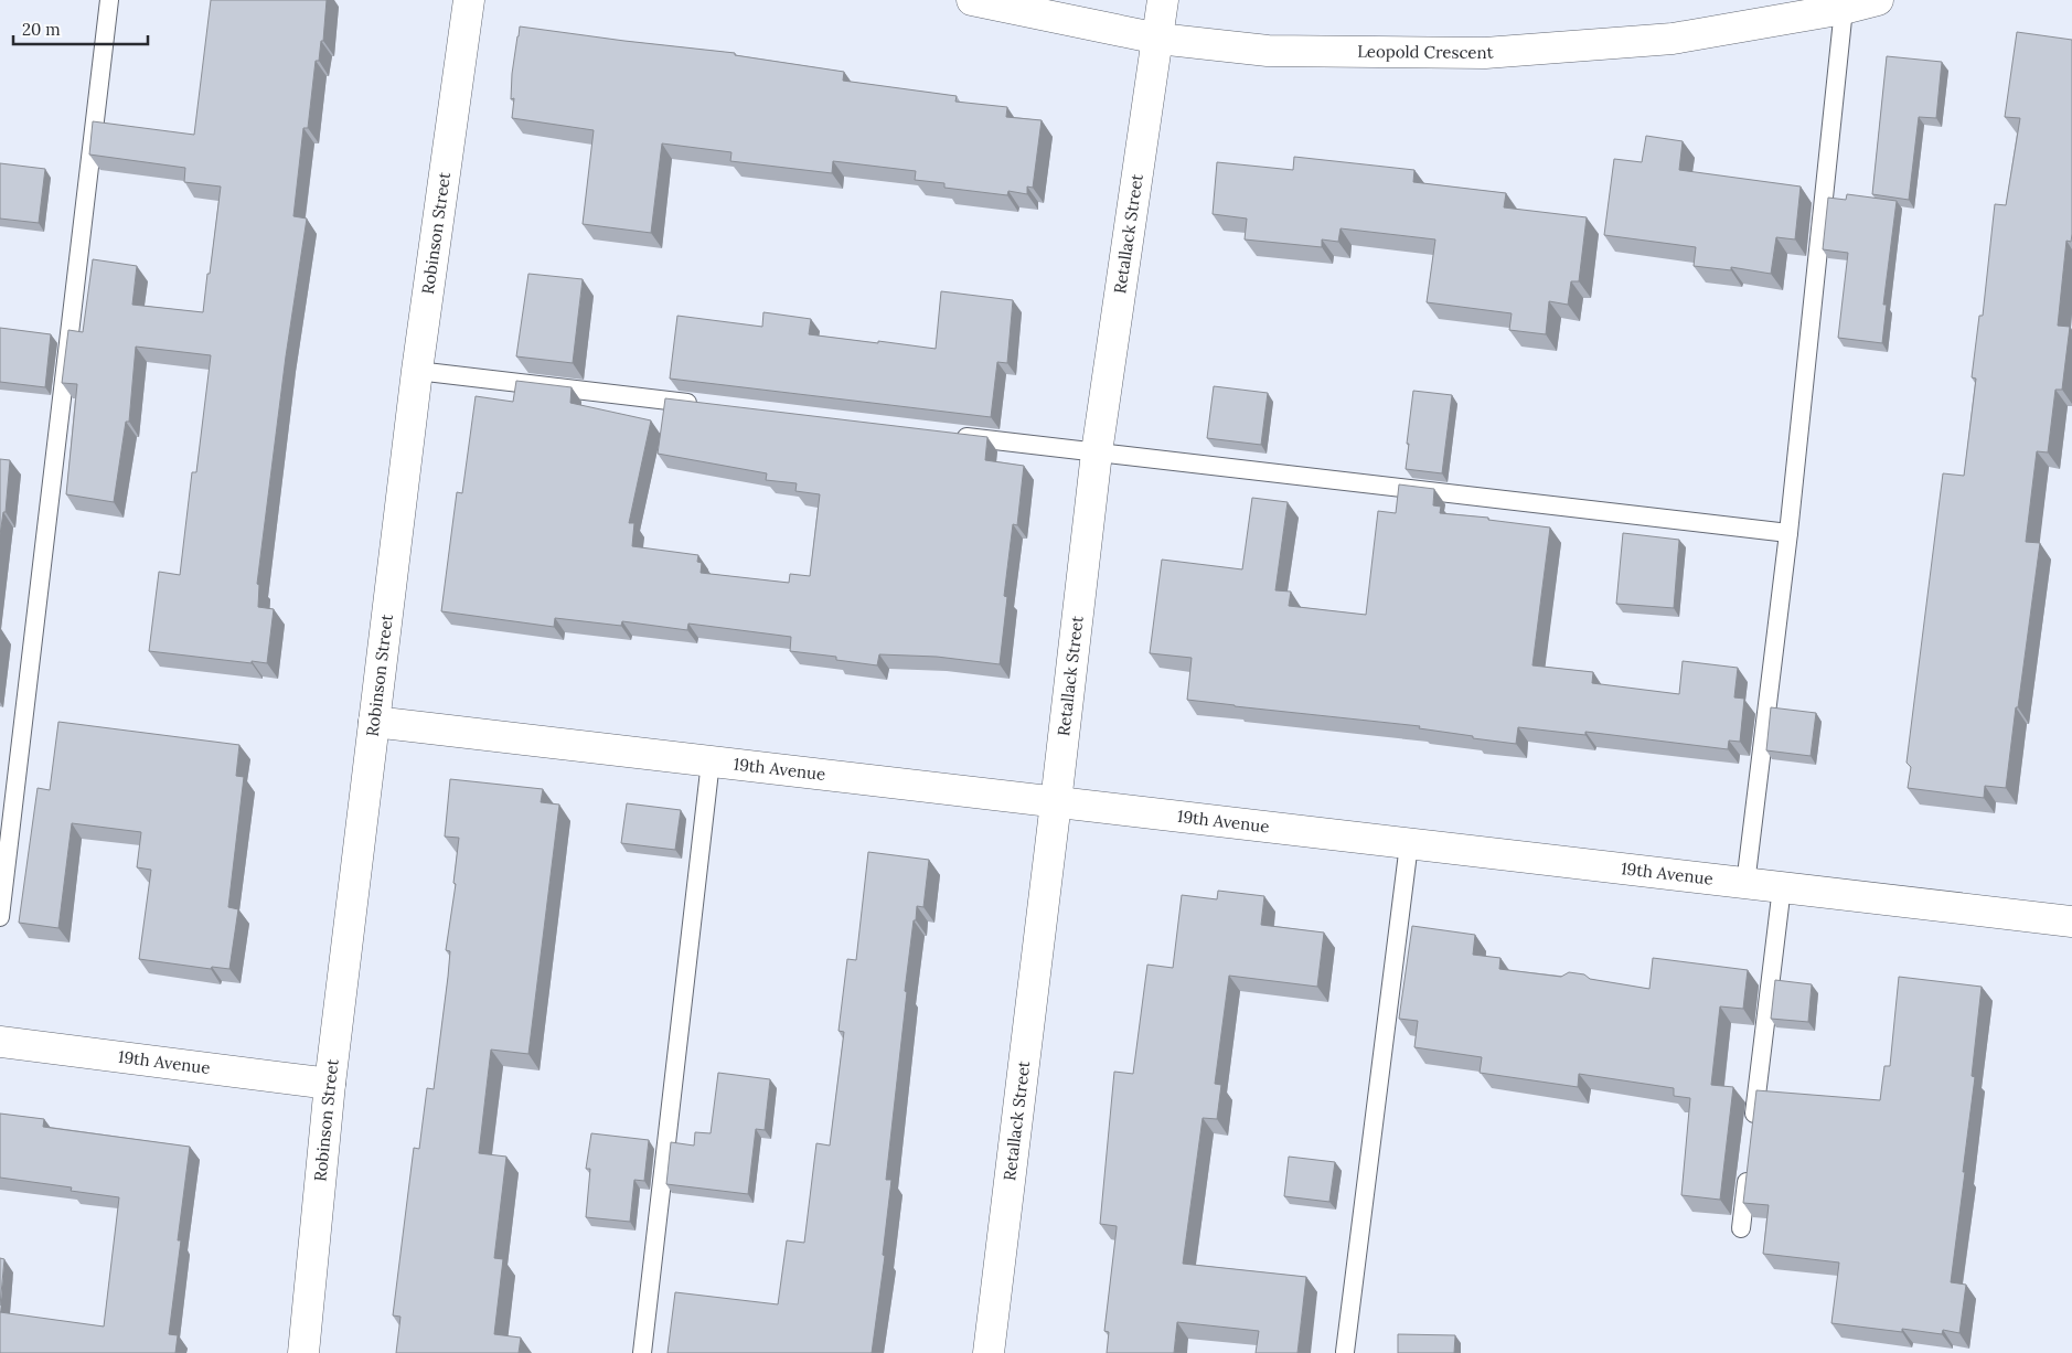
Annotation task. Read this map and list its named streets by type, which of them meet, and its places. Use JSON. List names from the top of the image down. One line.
{"streets":{"street":["Leopold Crescent","Robinson Street","Retallack Street","19th Avenue"]},"crossings":[["Leopold Crescent","Retallack Street"],["Robinson Street","19th Avenue"],["Retallack Street","19th Avenue"]],"scale_bar":"20 m"}
